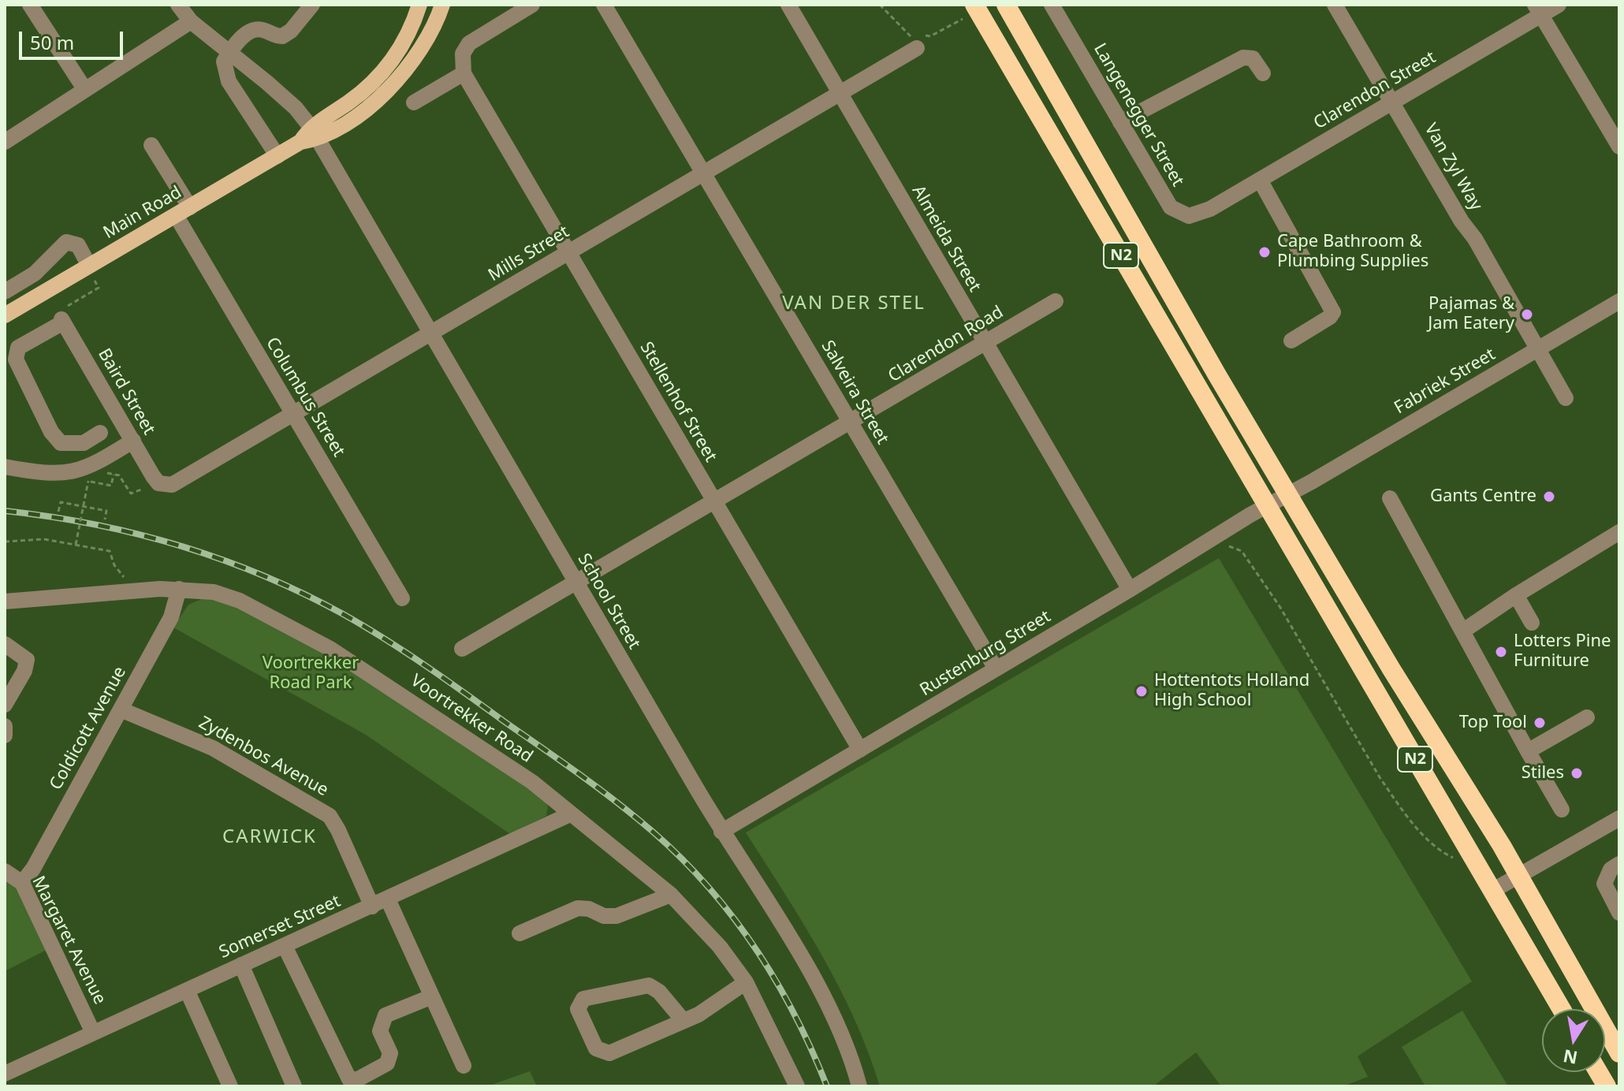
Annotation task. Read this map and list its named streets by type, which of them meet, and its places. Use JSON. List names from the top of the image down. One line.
{"streets":{"highway":["N2"],"main road":["Main Road"],"street":["Clarendon Street","Langenegger Street","Van Zyl Way","Almeida Street","Mills Street","Clarendon Road","Fabriek Street","Baird Street","Salveira Street","Columbus Street","Stellenhof Street","School Street","Rustenburg Street","Voortrekker Road","Coldicott Avenue","Zydenbos Avenue","Somerset Street","Margaret Avenue"]},"crossings":[["Clarendon Street","Langenegger Street"],["Clarendon Street","Van Zyl Way"],["Van Zyl Way","Fabriek Street"],["Main Road","Columbus Street"],["Main Road","School Street"],["Almeida Street","Mills Street"],["Almeida Street","Clarendon Road"],["Almeida Street","Rustenburg Street"],["Mills Street","Baird Street"],["Mills Street","Salveira Street"],["Mills Street","Columbus Street"],["Mills Street","Stellenhof Street"],["Mills Street","School Street"],["N2","Fabriek Street"],["N2","Rustenburg Street"],["Clarendon Road","Salveira Street"],["Clarendon Road","Stellenhof Street"],["Clarendon Road","School Street"],["Fabriek Street","Rustenburg Street"],["Salveira Street","Rustenburg Street"],["Stellenhof Street","Rustenburg Street"],["School Street","Rustenburg Street"],["Voortrekker Road","Coldicott Avenue"],["Voortrekker Road","Somerset Street"],["Coldicott Avenue","Zydenbos Avenue"],["Coldicott Avenue","Margaret Avenue"],["Zydenbos Avenue","Somerset Street"],["Somerset Street","Margaret Avenue"]],"districts":["VAN DER STEL","CARWICK"],"parks":["Voortrekker Road Park"],"places":["Cape Bathroom & Plumbing Supplies","Pajamas & Jam Eatery","Gants Centre","Lotters Pine Furniture","Hottentots Holland High School","Top Tool","Stiles"],"scale_bar":"50 m","north":"bottom"}
